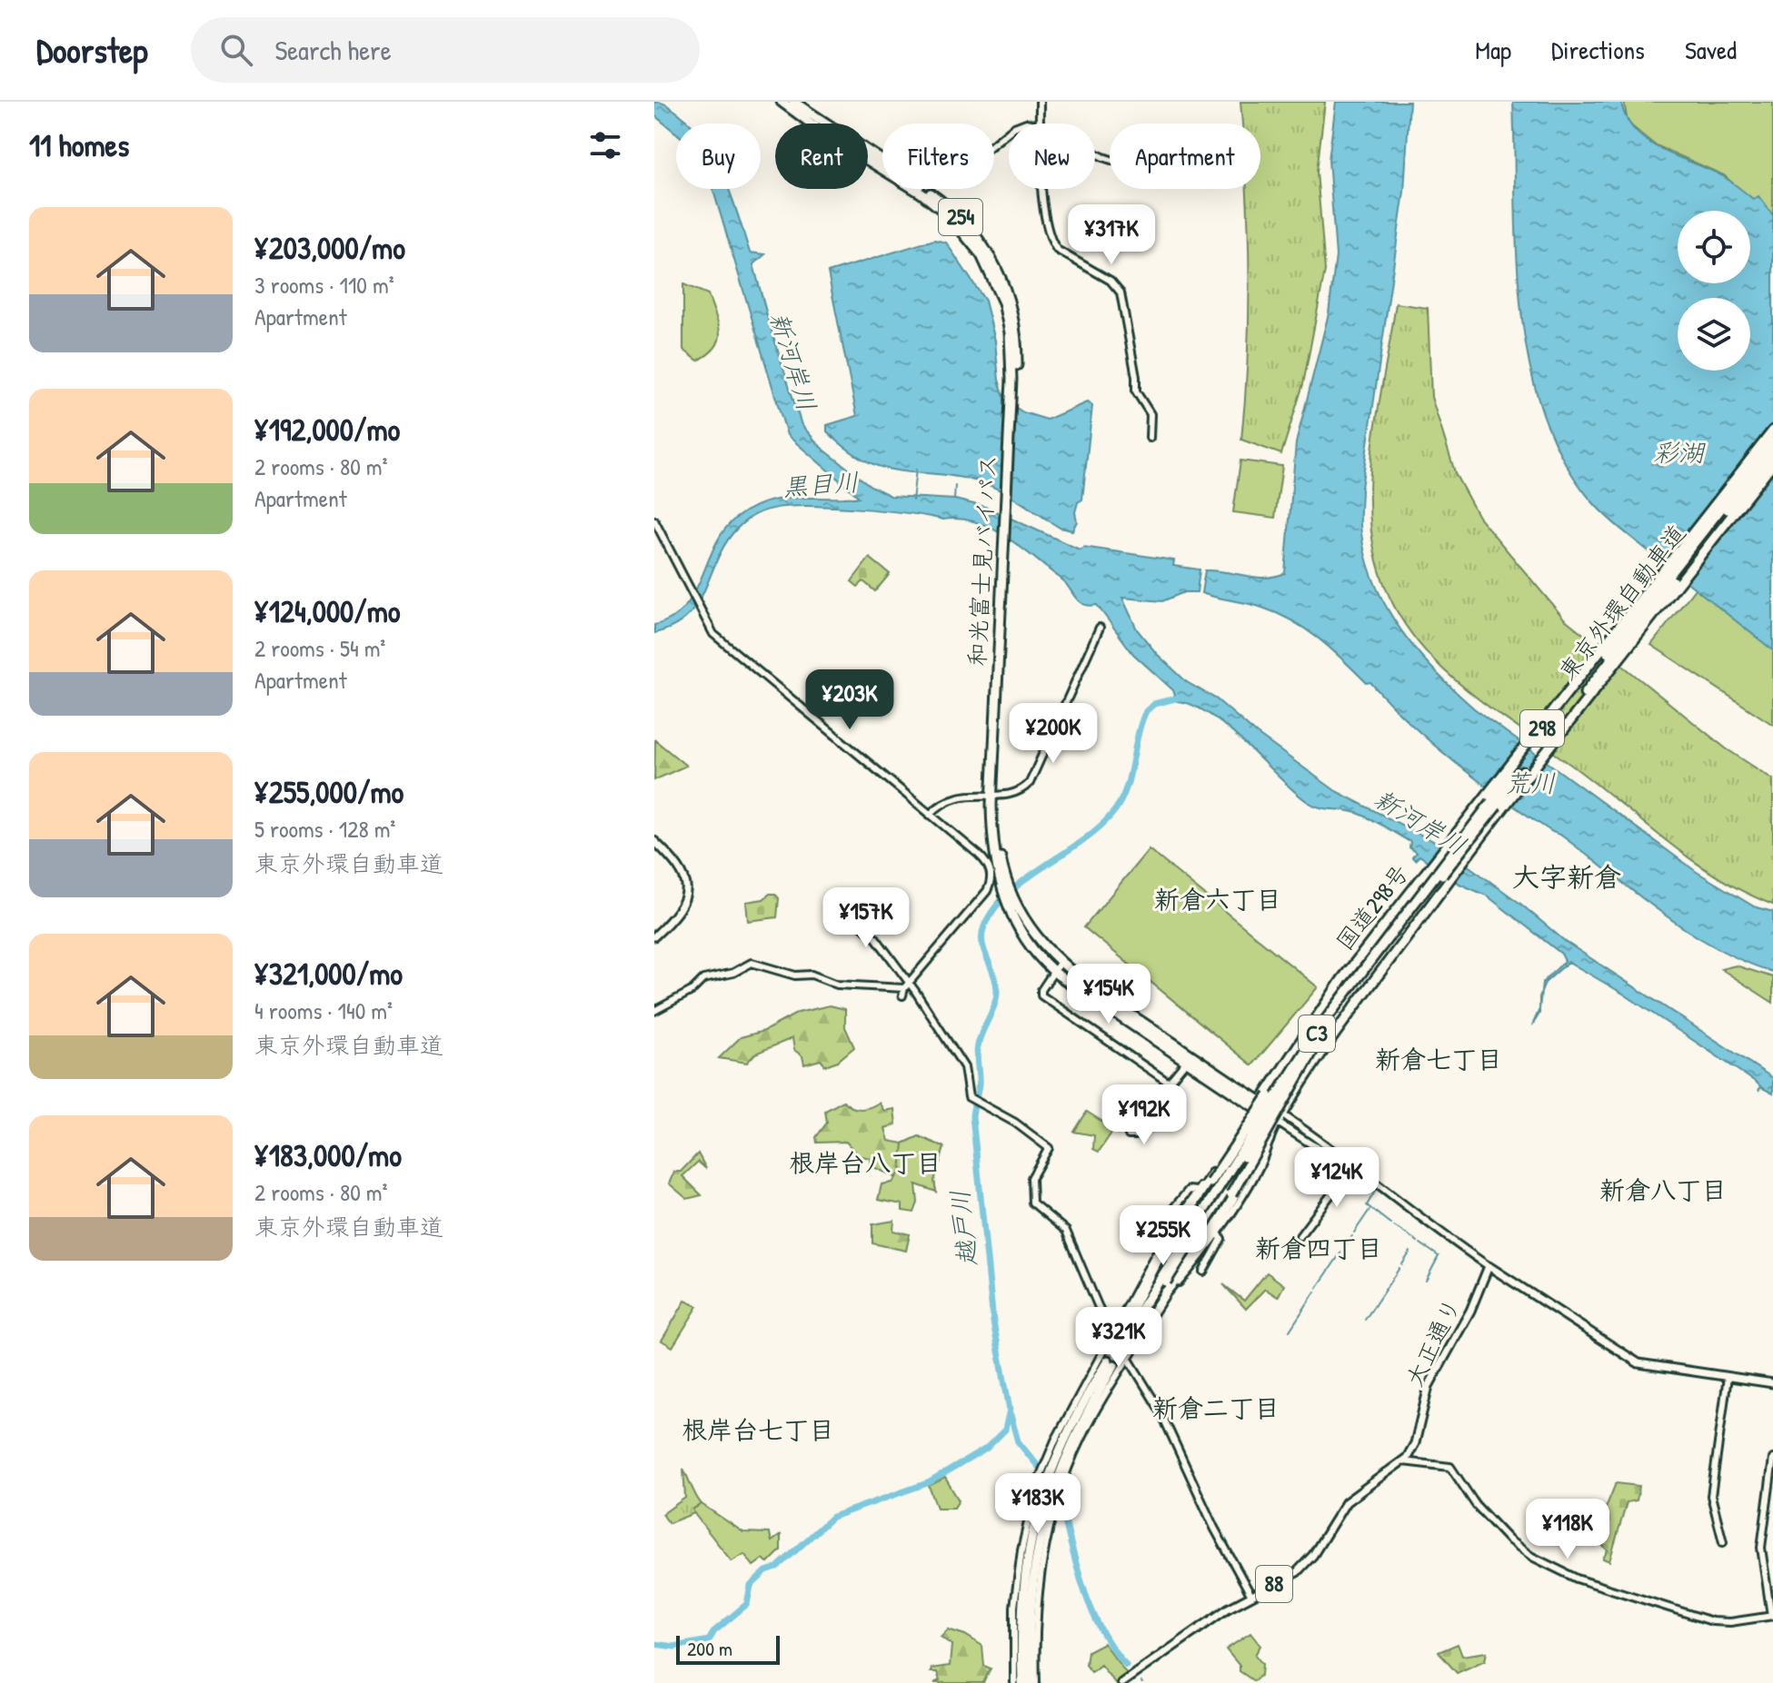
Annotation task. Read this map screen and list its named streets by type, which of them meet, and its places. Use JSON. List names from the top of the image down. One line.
{"streets":{"highway":["254","和光富士見バイパス","東京外環自動車道","298","国道298号","C3"],"main road":["大正通り","88"]},"crossings":[["和光富士見バイパス","国道298号"]],"districts":["大字新倉","新倉六丁目","新倉七丁目","根岸台八丁目","新倉八丁目","新倉四丁目","新倉二丁目","根岸台七丁目"],"water":["新河岸川","彩湖","黒目川","荒川","越戸川"],"scale_bar":"200 m","page":{"header":"Doorstep","search":"Search here","nav":["Map","Directions","Saved"],"heading":"11 homes","chip":["Buy","Rent","Filters","New","Apartment"],"list":[{"name":"¥203,000/mo","note":"3 rooms · 110 m² · Apartment"},{"name":"¥192,000/mo","note":"2 rooms · 80 m² · Apartment"},{"name":"¥124,000/mo","note":"2 rooms · 54 m² · Apartment"},{"name":"¥255,000/mo","note":"5 rooms · 128 m² · 東京外環自動車道"},{"name":"¥321,000/mo","note":"4 rooms · 140 m² · 東京外環自動車道"},{"name":"¥183,000/mo","note":"2 rooms · 80 m² · 東京外環自動車道"}],"price":["¥317K","¥203K","¥200K","¥157K","¥154K","¥192K","¥124K","¥255K","¥321K","¥183K","¥118K"],"scale":"200 m"}}
